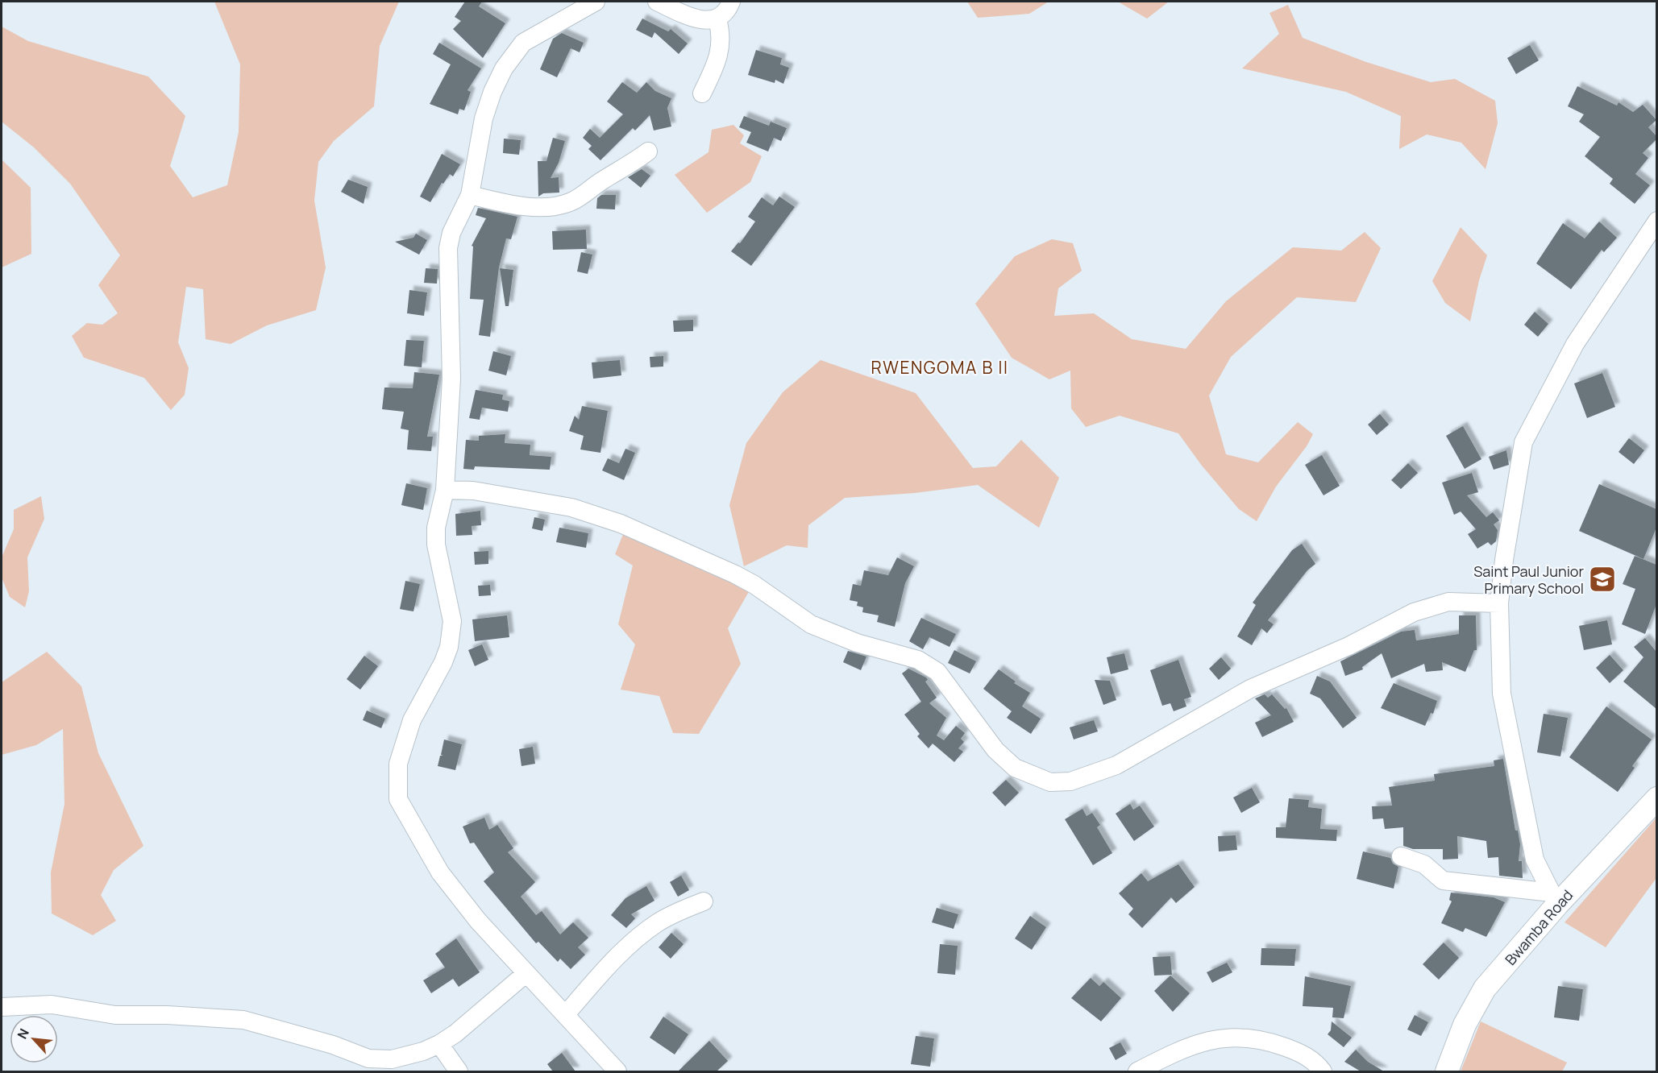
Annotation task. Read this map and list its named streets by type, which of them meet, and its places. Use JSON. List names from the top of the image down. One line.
{"streets":{"main road":["Bwamba Road"]},"districts":["RWENGOMA B II"],"places":{"school or university":["Saint Paul Junior Primary School"]},"north":"top left"}
